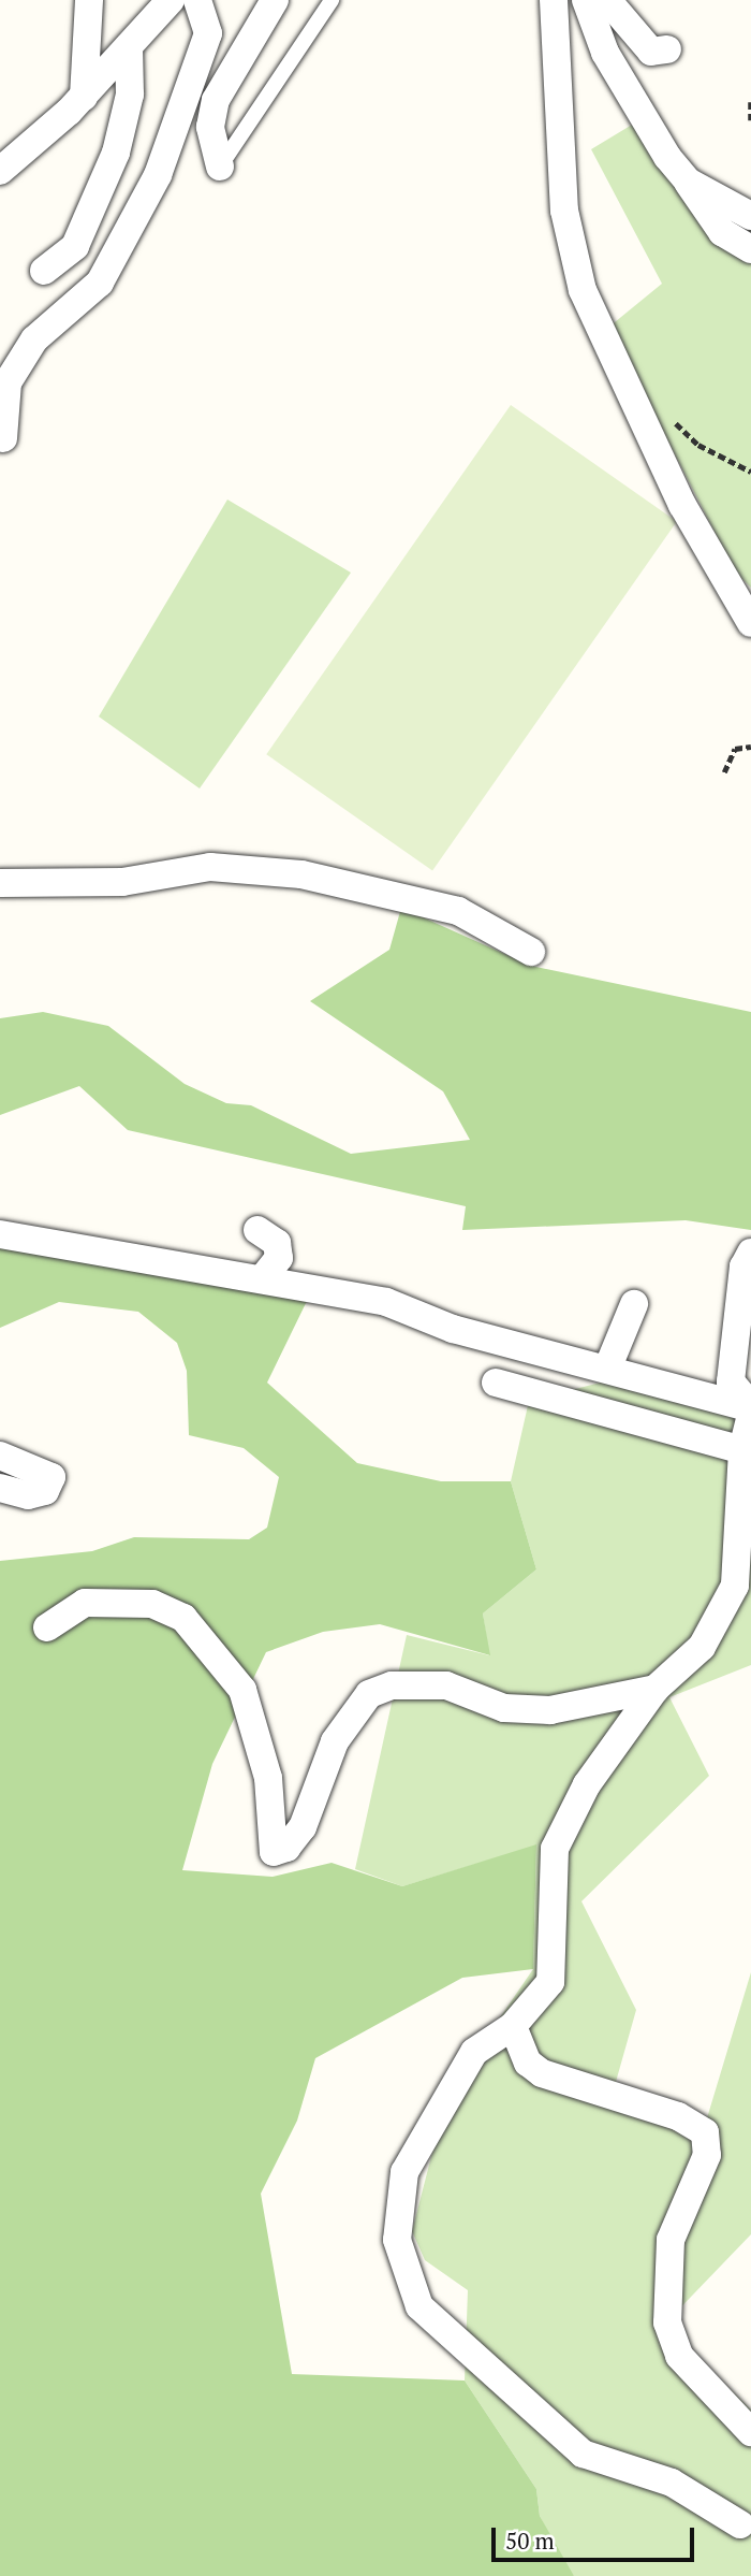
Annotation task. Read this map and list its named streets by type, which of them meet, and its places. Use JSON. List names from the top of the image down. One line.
{"scale_bar":"50 m"}
